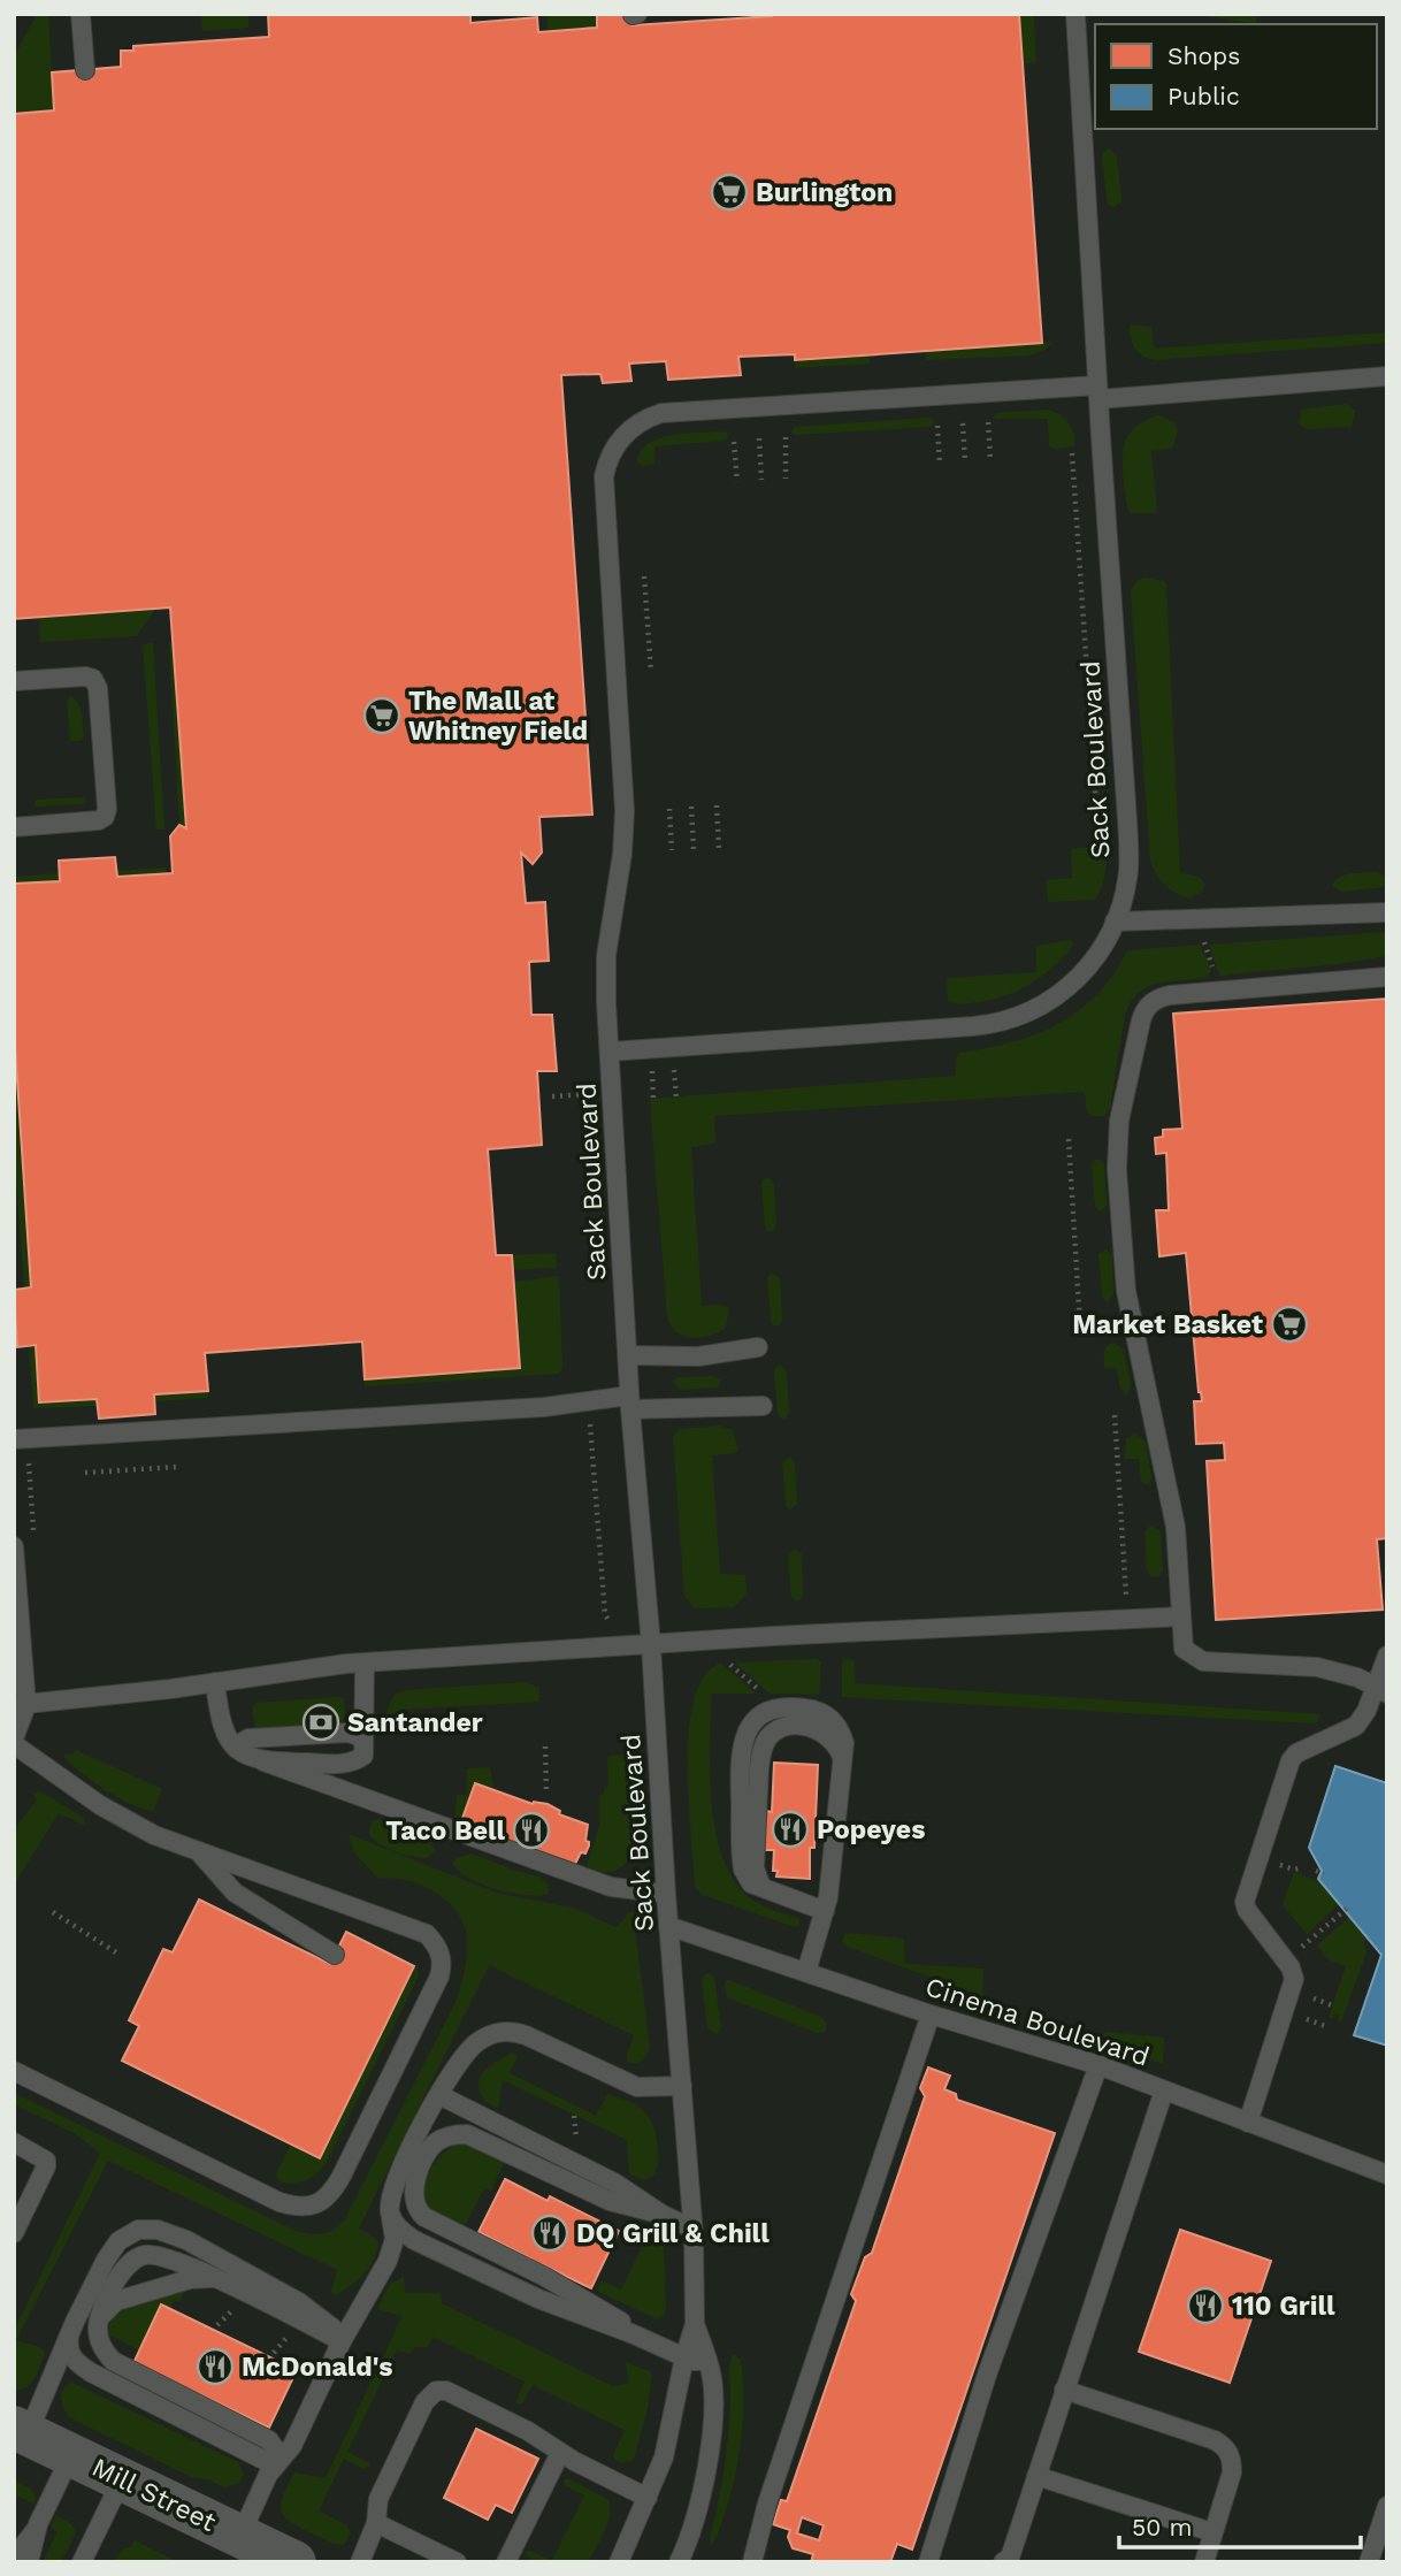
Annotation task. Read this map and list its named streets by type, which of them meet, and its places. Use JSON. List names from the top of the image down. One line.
{"streets":{"street":["Mill Street"],"lane":["Sack Boulevard","Cinema Boulevard"]},"crossings":[["Sack Boulevard","Cinema Boulevard"]],"places":{"supermarket":["Burlington","The Mall at Whitney Field","Market Basket"],"bank":["Santander"],"restaurant":["Popeyes","Taco Bell","DQ Grill & Chill","110 Grill","McDonald's"]},"legend":["Shops","Public"],"scale_bar":"50 m"}
